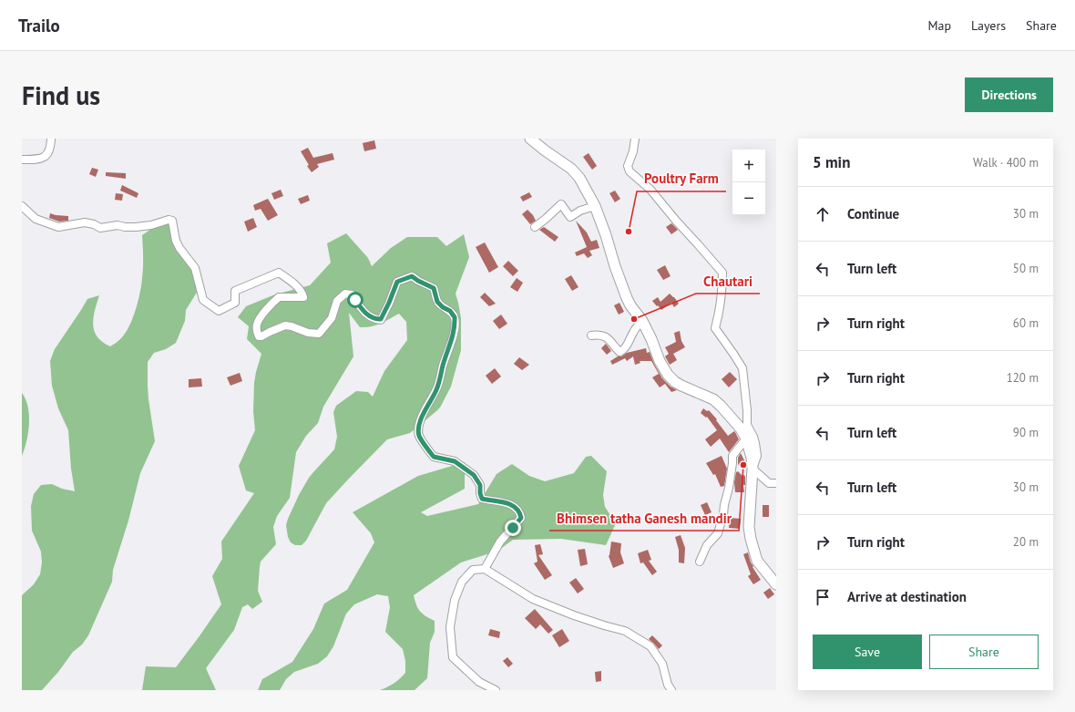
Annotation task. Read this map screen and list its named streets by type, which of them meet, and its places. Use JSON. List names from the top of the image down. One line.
{"places":["Poultry Farm","Chautari","Bhimsen tatha Ganesh mandir"],"page":{"header":"Trailo","nav":["Map","Layers","Share"],"buttons":["Directions",["Save","Share"]],"title":"Find us","heading":["5 min","Walk · 400 m"],"map_buttons":["+","−"],"list":[["Continue","30 m"],["Turn left","50 m"],["Turn right","60 m"],["Turn right","120 m"],["Turn left","90 m"],["Turn left","30 m"],["Turn right","20 m"],"Arrive at destination"]}}
